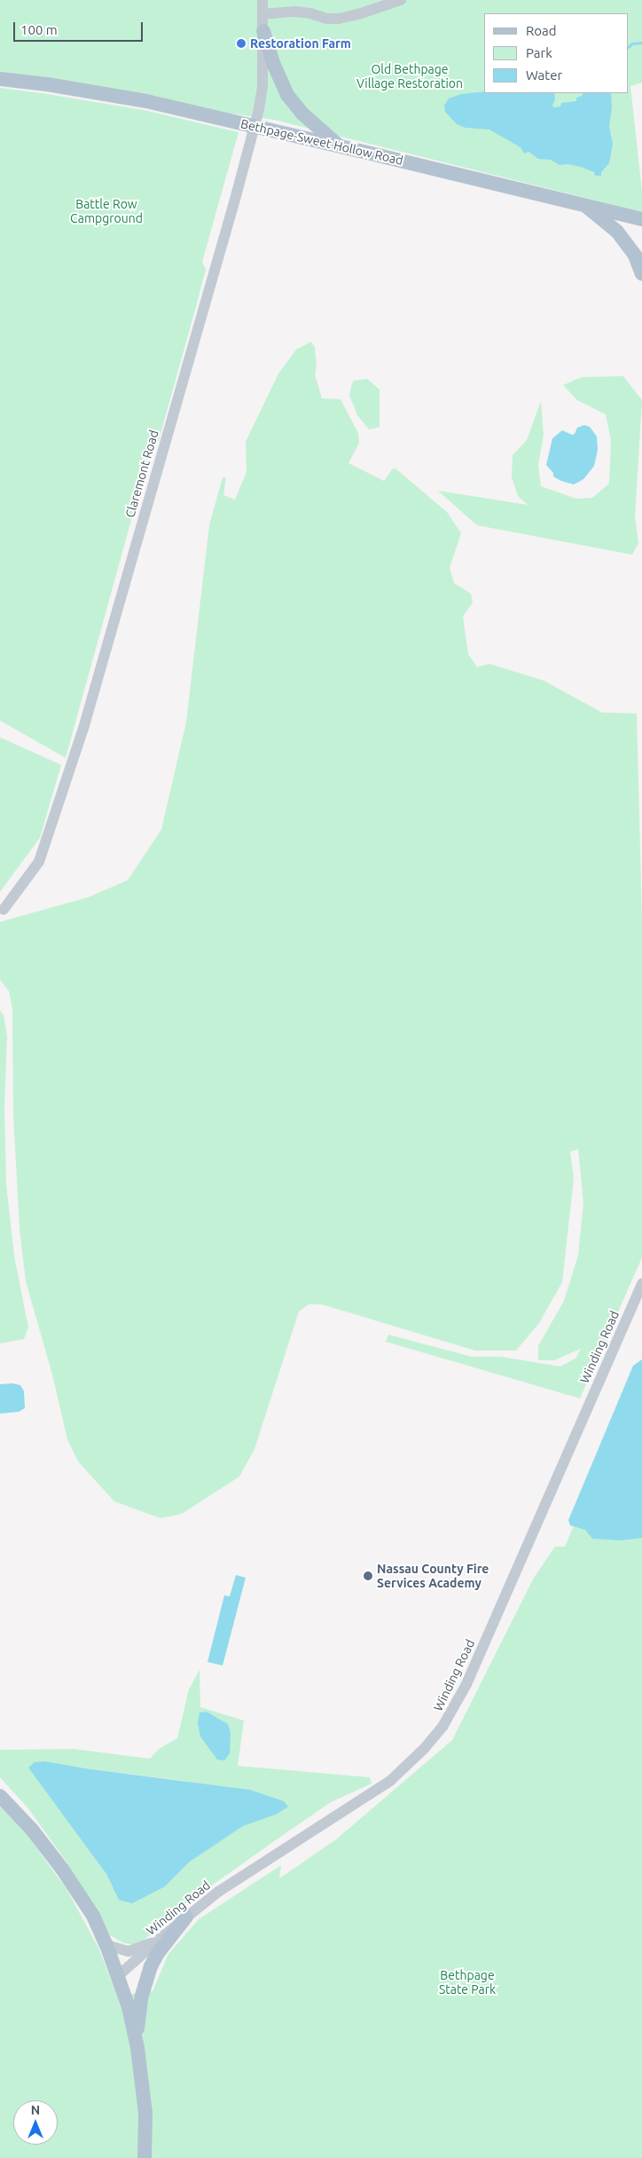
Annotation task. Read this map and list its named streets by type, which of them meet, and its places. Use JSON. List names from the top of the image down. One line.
{"streets":{"main road":["Bethpage-Sweet Hollow Road"],"street":["Claremont Road","Winding Road"]},"crossings":[["Bethpage-Sweet Hollow Road","Claremont Road"]],"parks":["Old Bethpage Village Restoration","Battle Row Campground","Bethpage State Park"],"places":["Restoration Farm","Nassau County Fire Services Academy"],"legend":["Road","Park","Water"],"scale_bar":"100 m","north":"top"}
